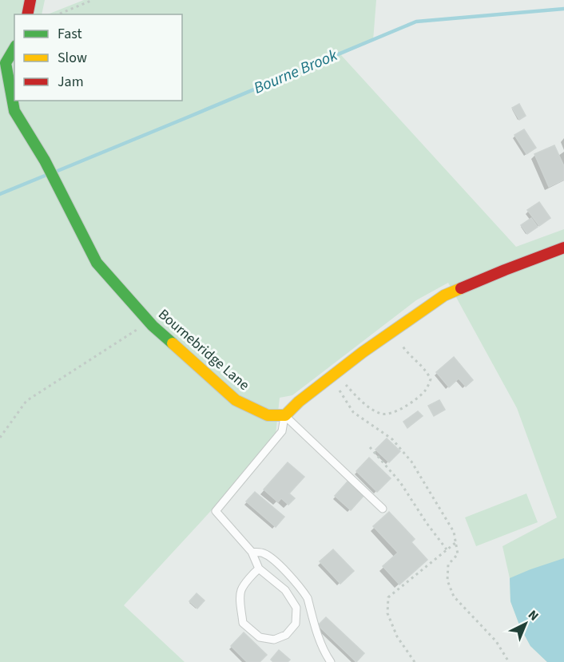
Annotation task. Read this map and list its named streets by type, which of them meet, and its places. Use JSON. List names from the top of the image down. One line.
{"streets":{"street":["Bournebridge Lane"]},"water":["Bourne Brook"],"legend":["Fast","Slow","Jam"],"north":"top right"}
